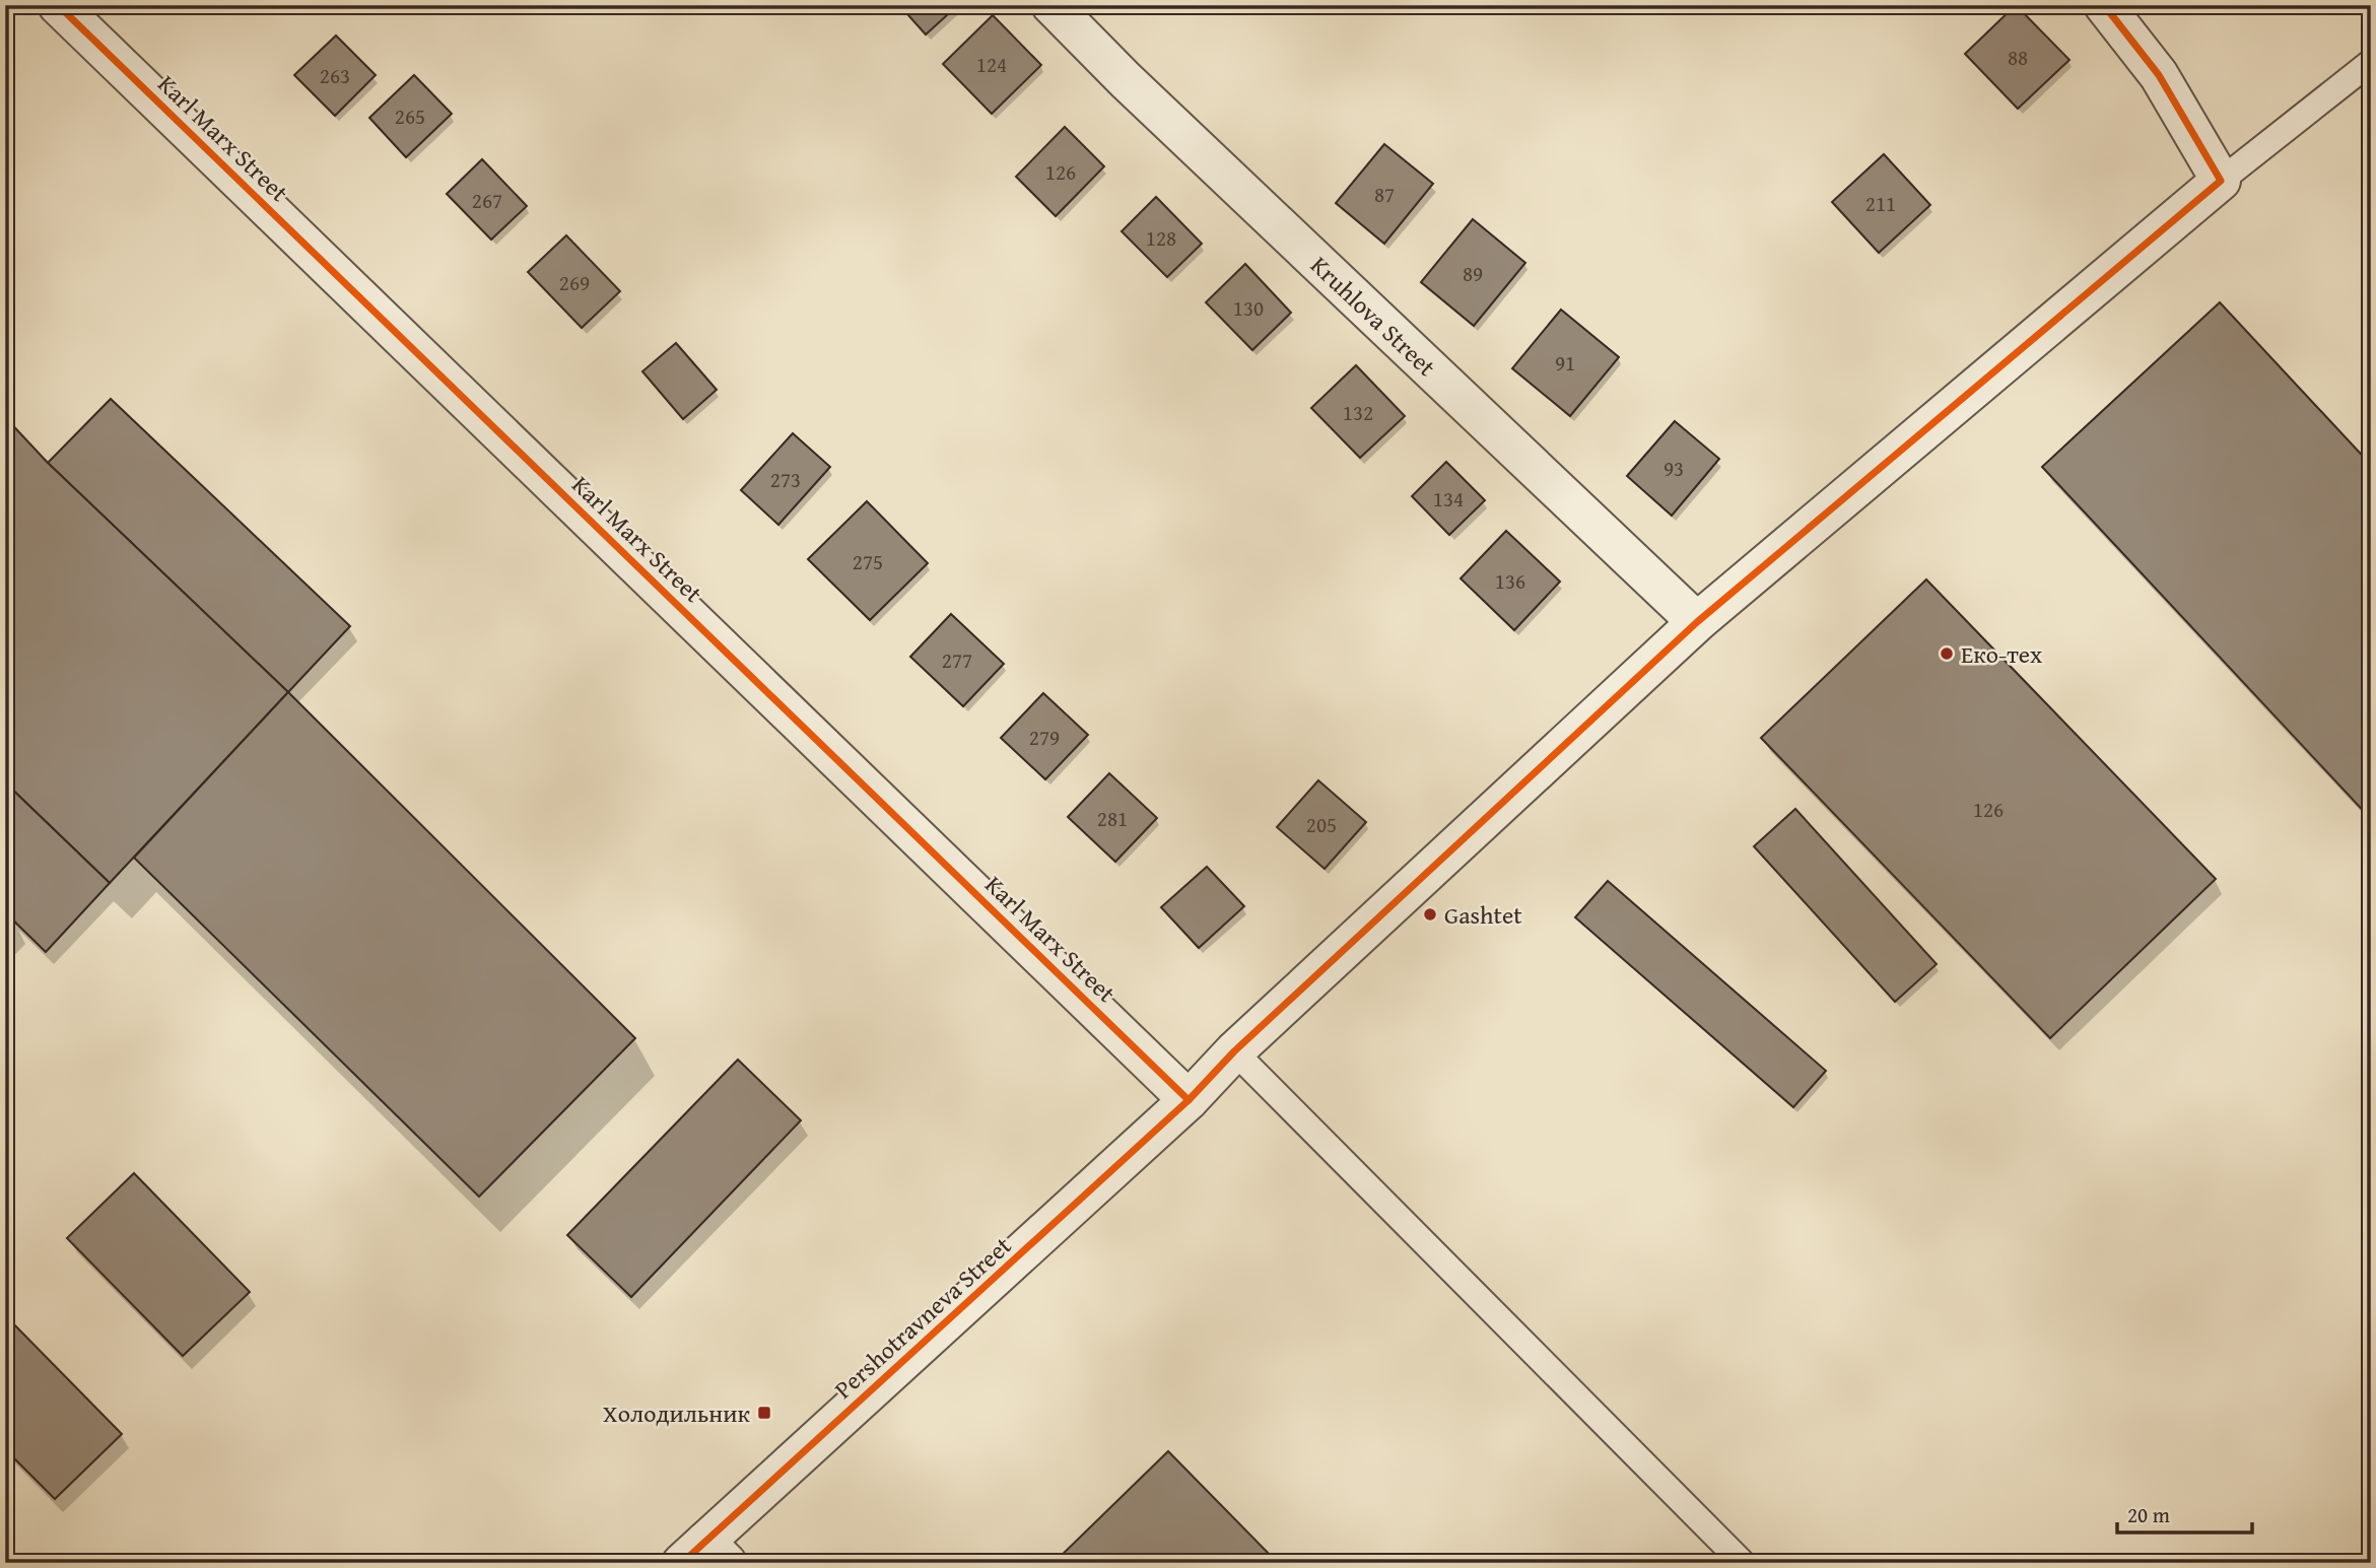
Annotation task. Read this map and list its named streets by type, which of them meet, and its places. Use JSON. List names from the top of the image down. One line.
{"streets":{"street":["Karl Marx Street","Kruhlova Street","Pershotravneva Street"]},"crossings":[["Karl Marx Street","Pershotravneva Street"],["Kruhlova Street","Pershotravneva Street"]],"places":{"other":["Еко-тех","Gashtet"],"transit":["Холодильник"]},"house_numbers":["88","124","263","265","126","87","267","211","128","89","269","130","91","132","93","273","134","275","136","277","279","126","281","205"],"scale_bar":"20 m"}
